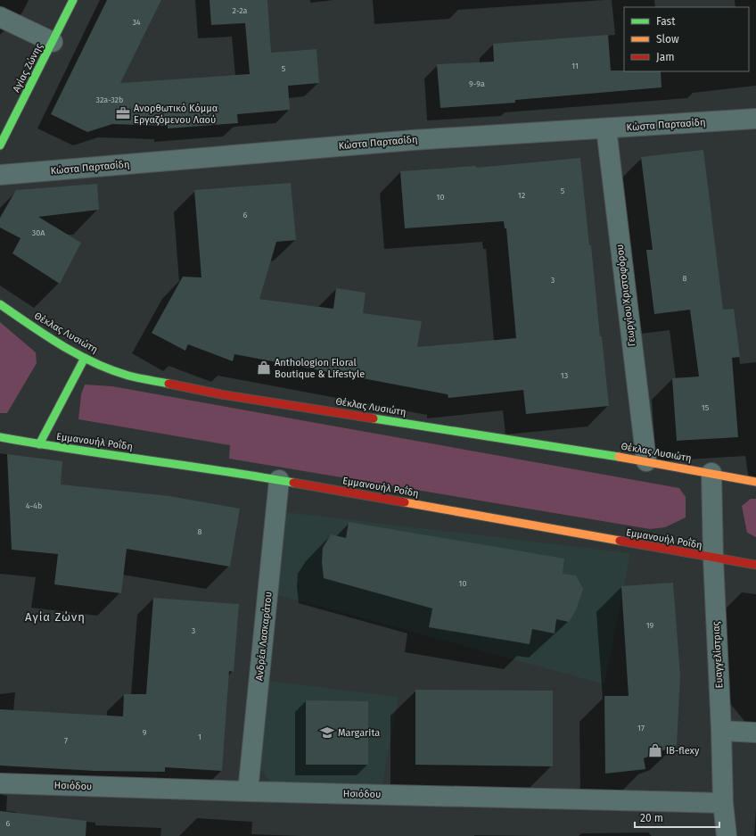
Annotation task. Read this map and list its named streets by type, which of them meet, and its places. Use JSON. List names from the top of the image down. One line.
{"streets":{"street":["Αγίας Ζώνης","Κώστα Παρτασίδη","Γεωργίου Χριστοφόρου","Θέκλας Λυσιώτη","Εμμανουήλ Ροΐδη","Ανδρέα Λασκαράτου","Ευαγγελίστριας","Ησιόδου"]},"crossings":[["Κώστα Παρτασίδη","Γεωργίου Χριστοφόρου"],["Γεωργίου Χριστοφόρου","Θέκλας Λυσιώτη"],["Θέκλας Λυσιώτη","Ευαγγελίστριας"],["Εμμανουήλ Ροΐδη","Ανδρέα Λασκαράτου"],["Εμμανουήλ Ροΐδη","Ευαγγελίστριας"],["Ανδρέα Λασκαράτου","Ησιόδου"],["Ευαγγελίστριας","Ησιόδου"]],"districts":["Αγία Ζώνη"],"places":{"office":["Ανορθωτικό Κόμμα Εργαζόμενου Λαού"],"shop":["Anthologion Floral Boutique & Lifestyle","IB-flexy"],"school or university":["Margarita"]},"house_numbers":["2-2a","34","11","5","9-9a","32a-32b","5","12","10","6","30A","8","3","13","15","4-4b","8","10","19","3","17","9","1","7","6"],"legend":["Fast","Slow","Jam"],"scale_bar":"20 m"}
